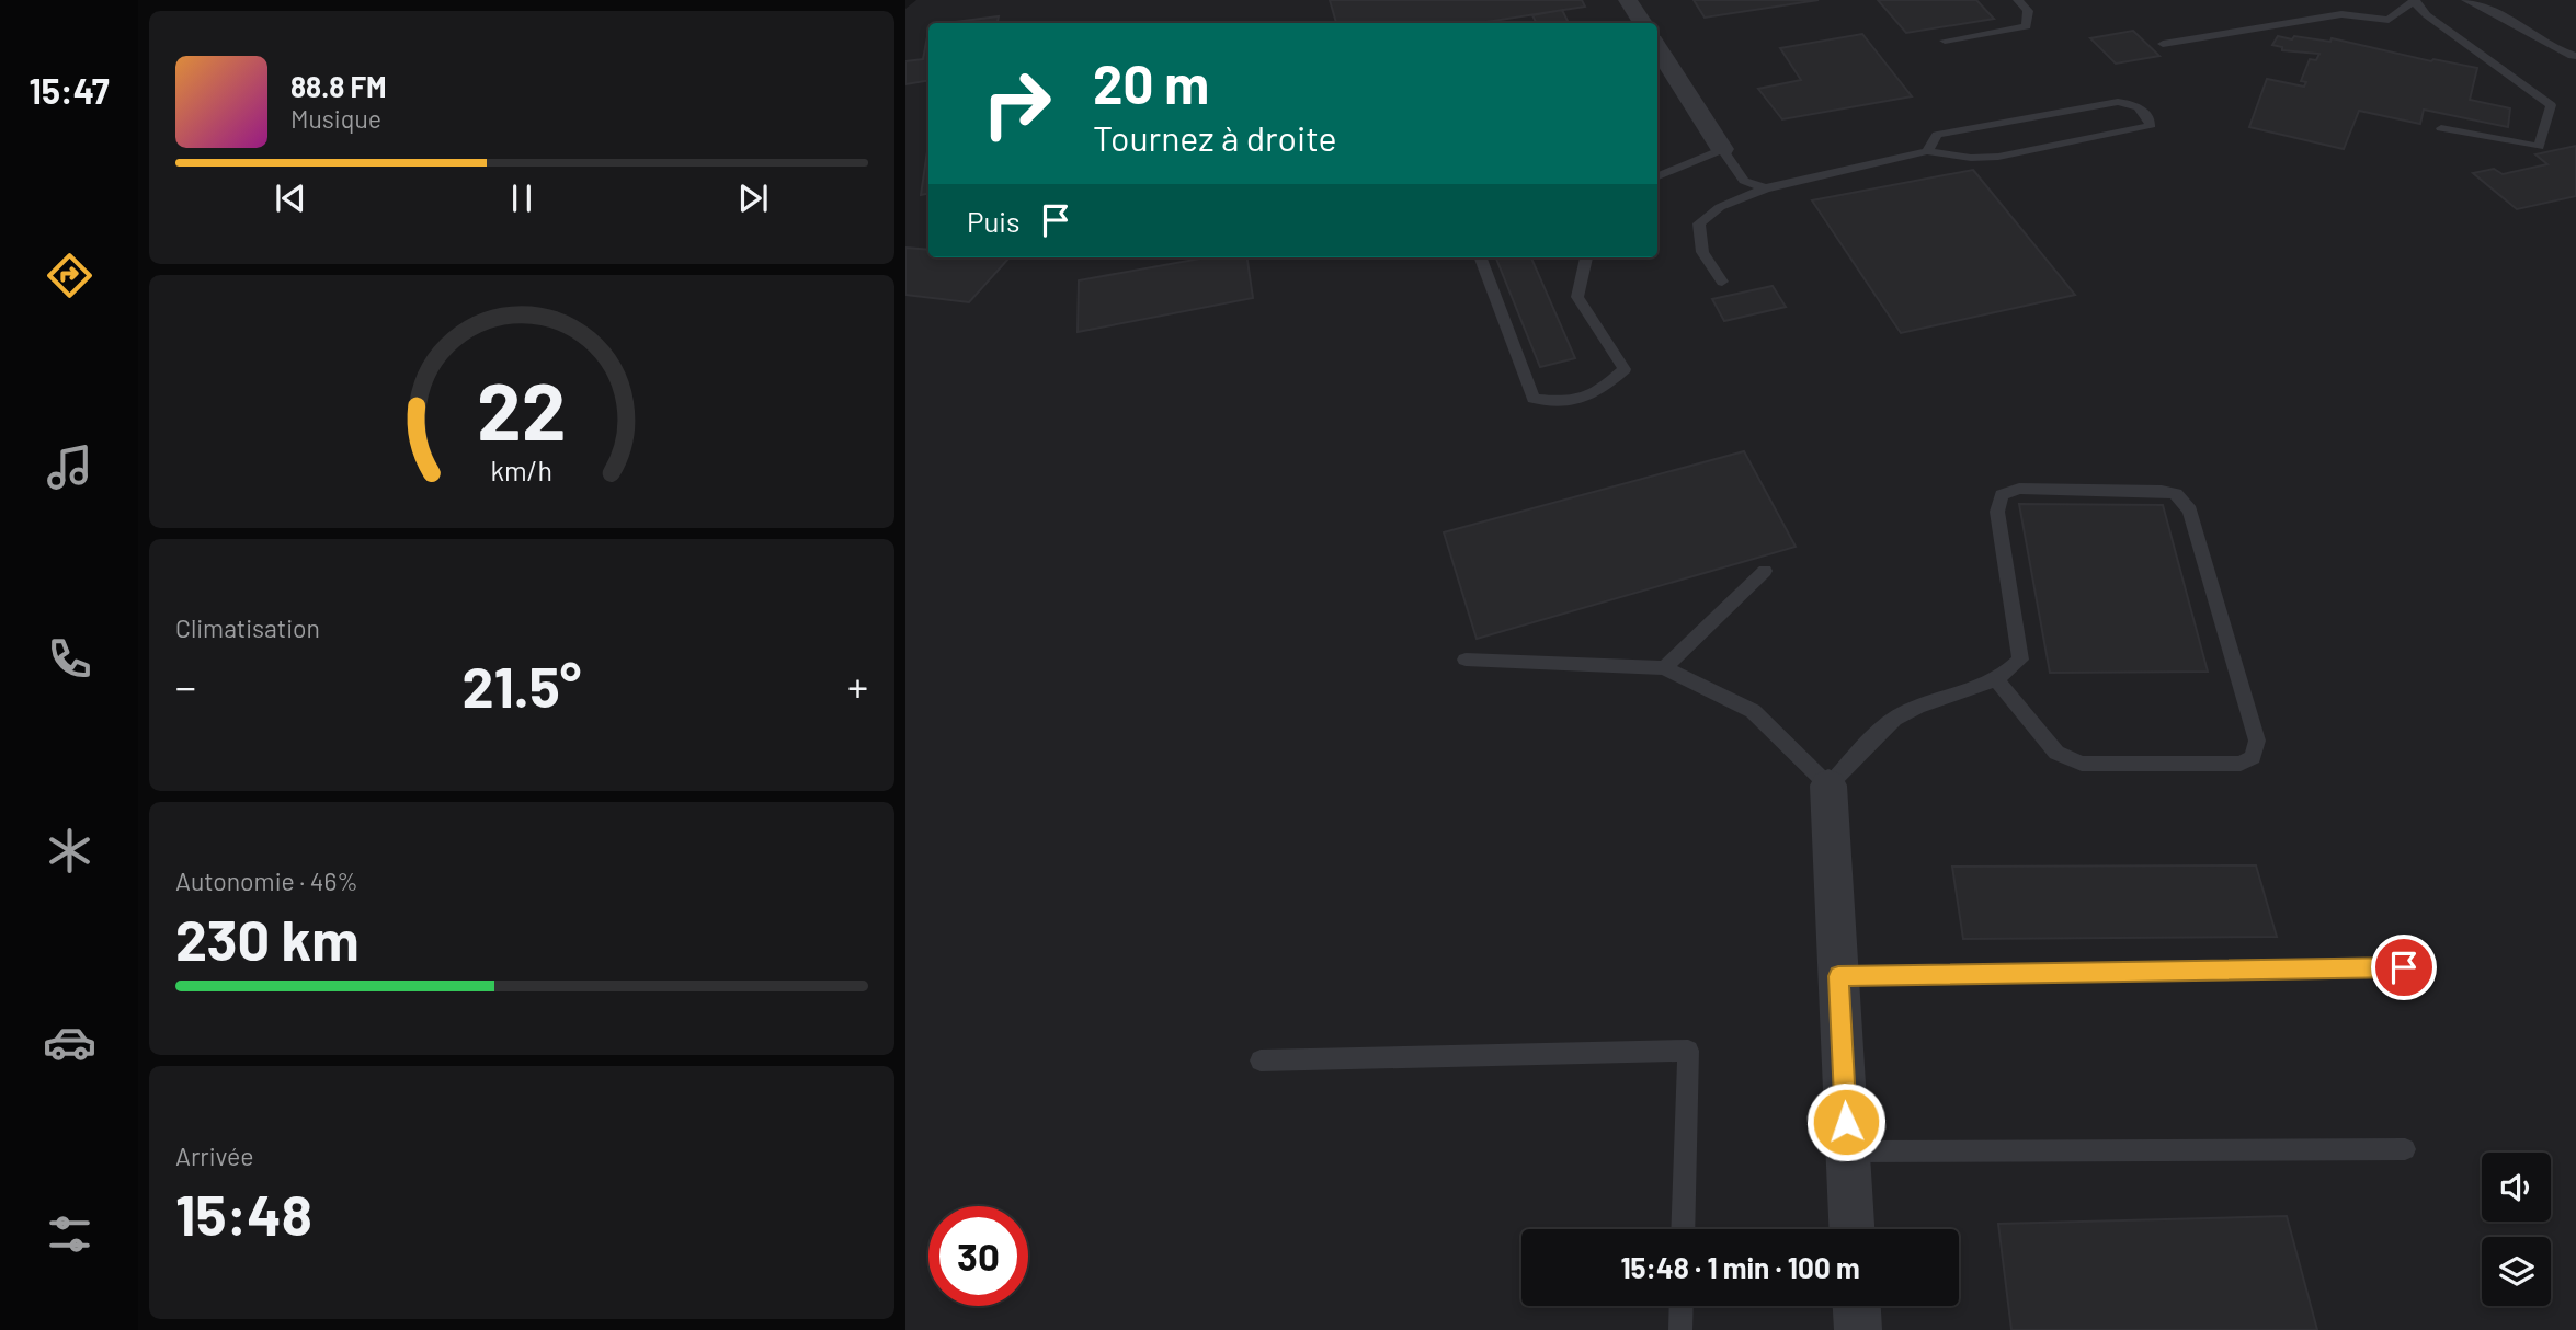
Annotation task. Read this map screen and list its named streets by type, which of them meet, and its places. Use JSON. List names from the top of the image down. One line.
{"page":{"tabs":"15:47","turn":["20 m","Tournez à droite"],"song":["88.8 FM","Musique"],"then":"Puis","tile":["Climatisation",["Autonomie · 46%","230 km"],["Arrivée","15:48"]],"heat":["−","21.5°","+"],"limit":"30","trip":"15:48 · 1 min · 100 m","gauge":["22","km/h"]}}
